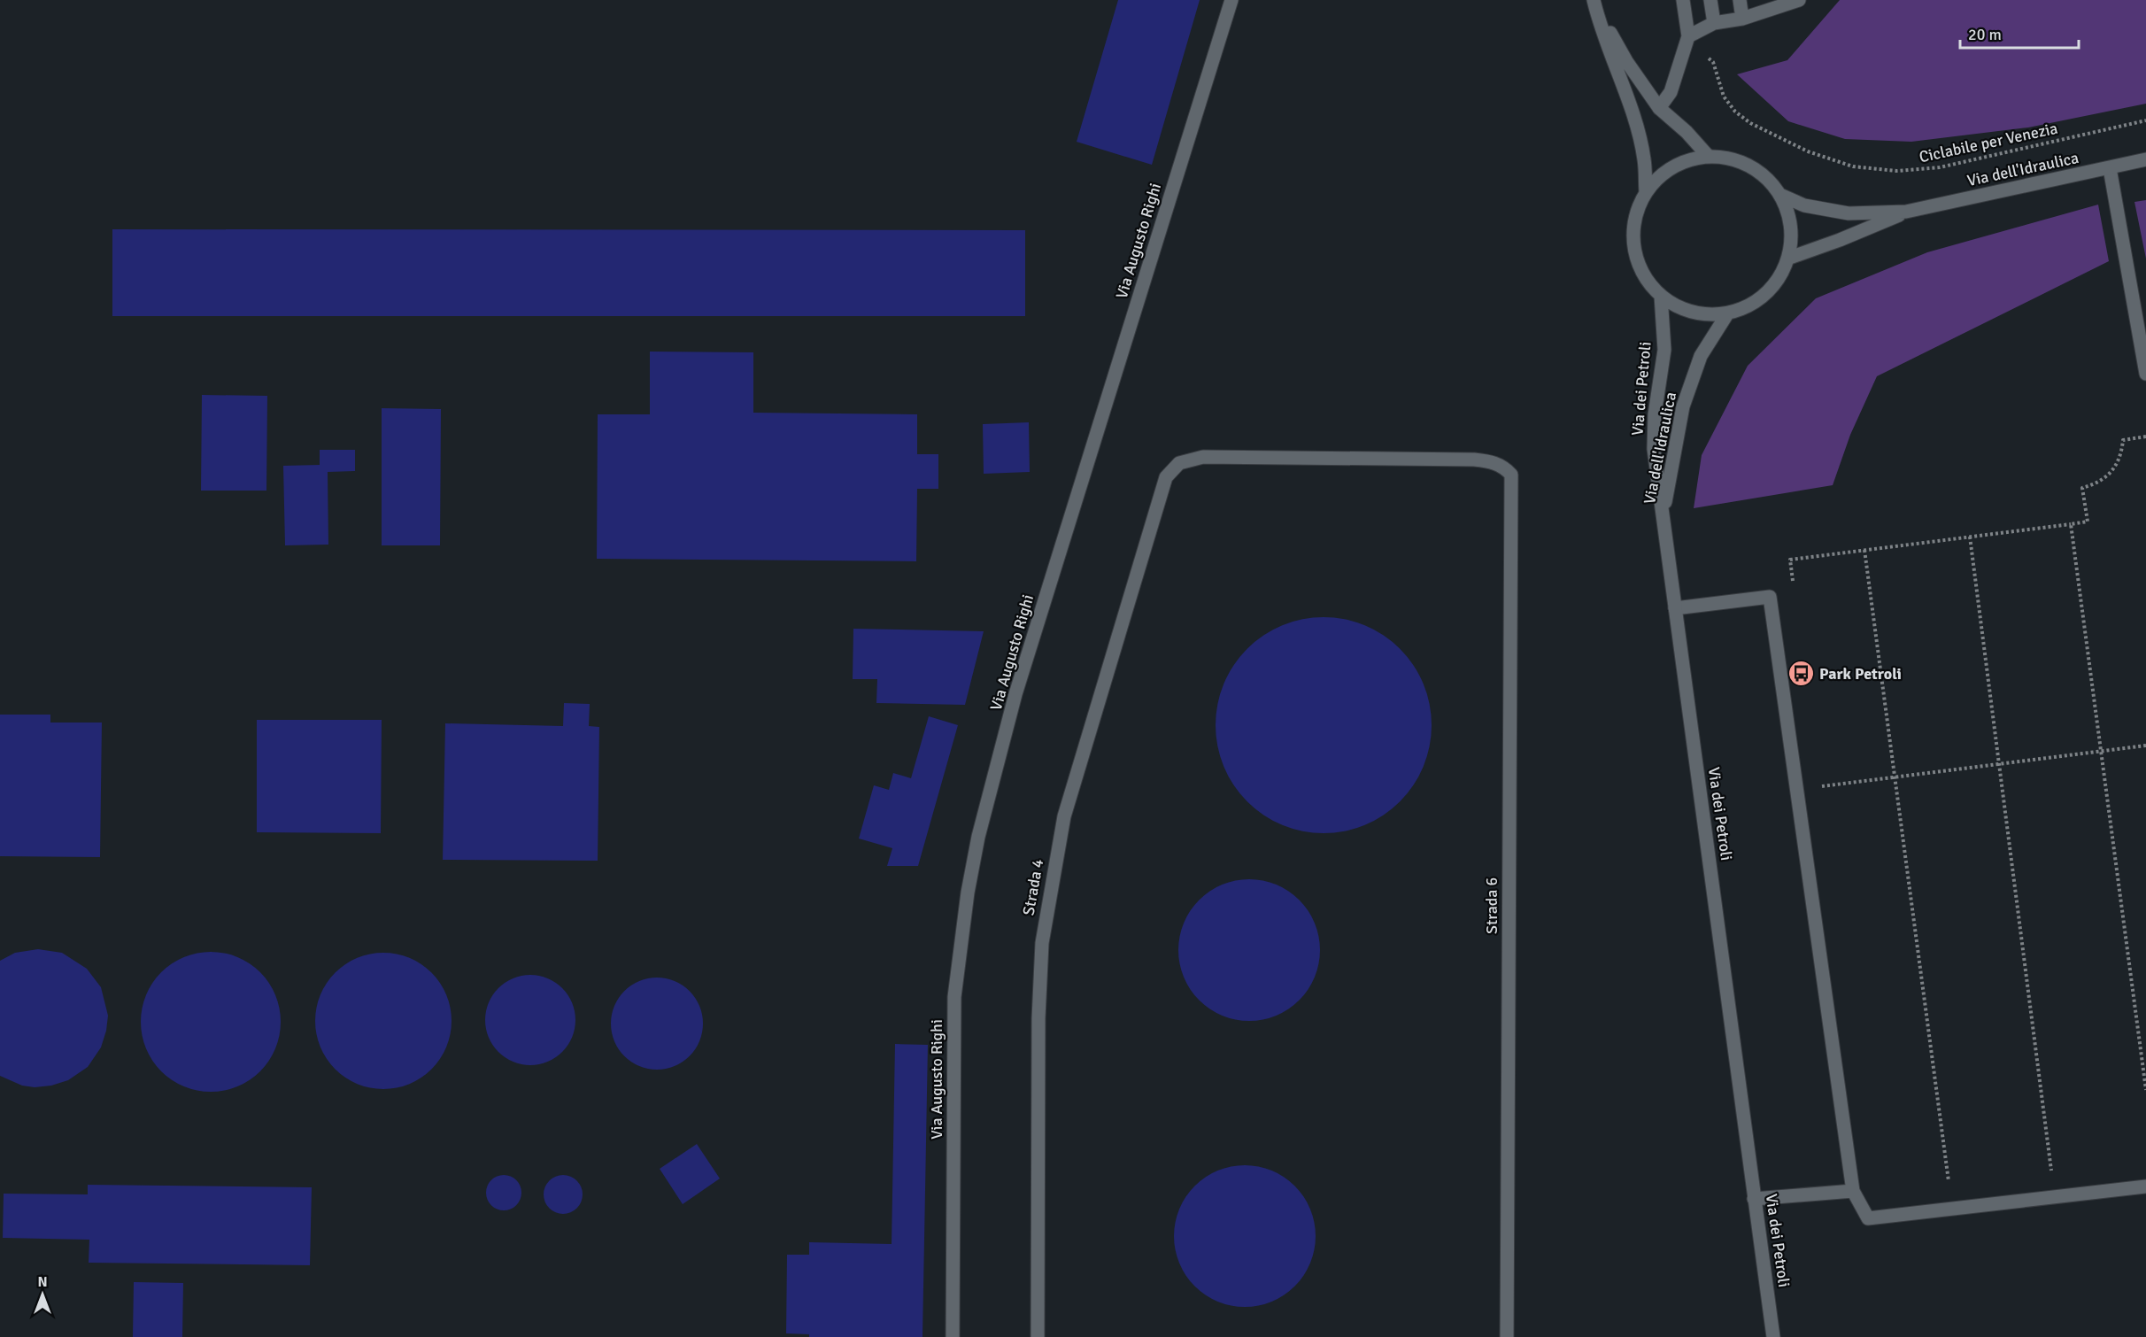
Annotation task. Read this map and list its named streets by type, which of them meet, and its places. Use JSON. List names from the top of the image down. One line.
{"streets":{"street":["Via dell'Idraulica","Via Augusto Righi","Via dei Petroli","Strada 4","Strada 6"],"path":["Ciclabile per Venezia"]},"crossings":[["Via dell'Idraulica","Via dei Petroli"],["Strada 4","Strada 6"]],"places":{"bus stop":["Park Petroli"]},"scale_bar":"20 m","north":"top"}
